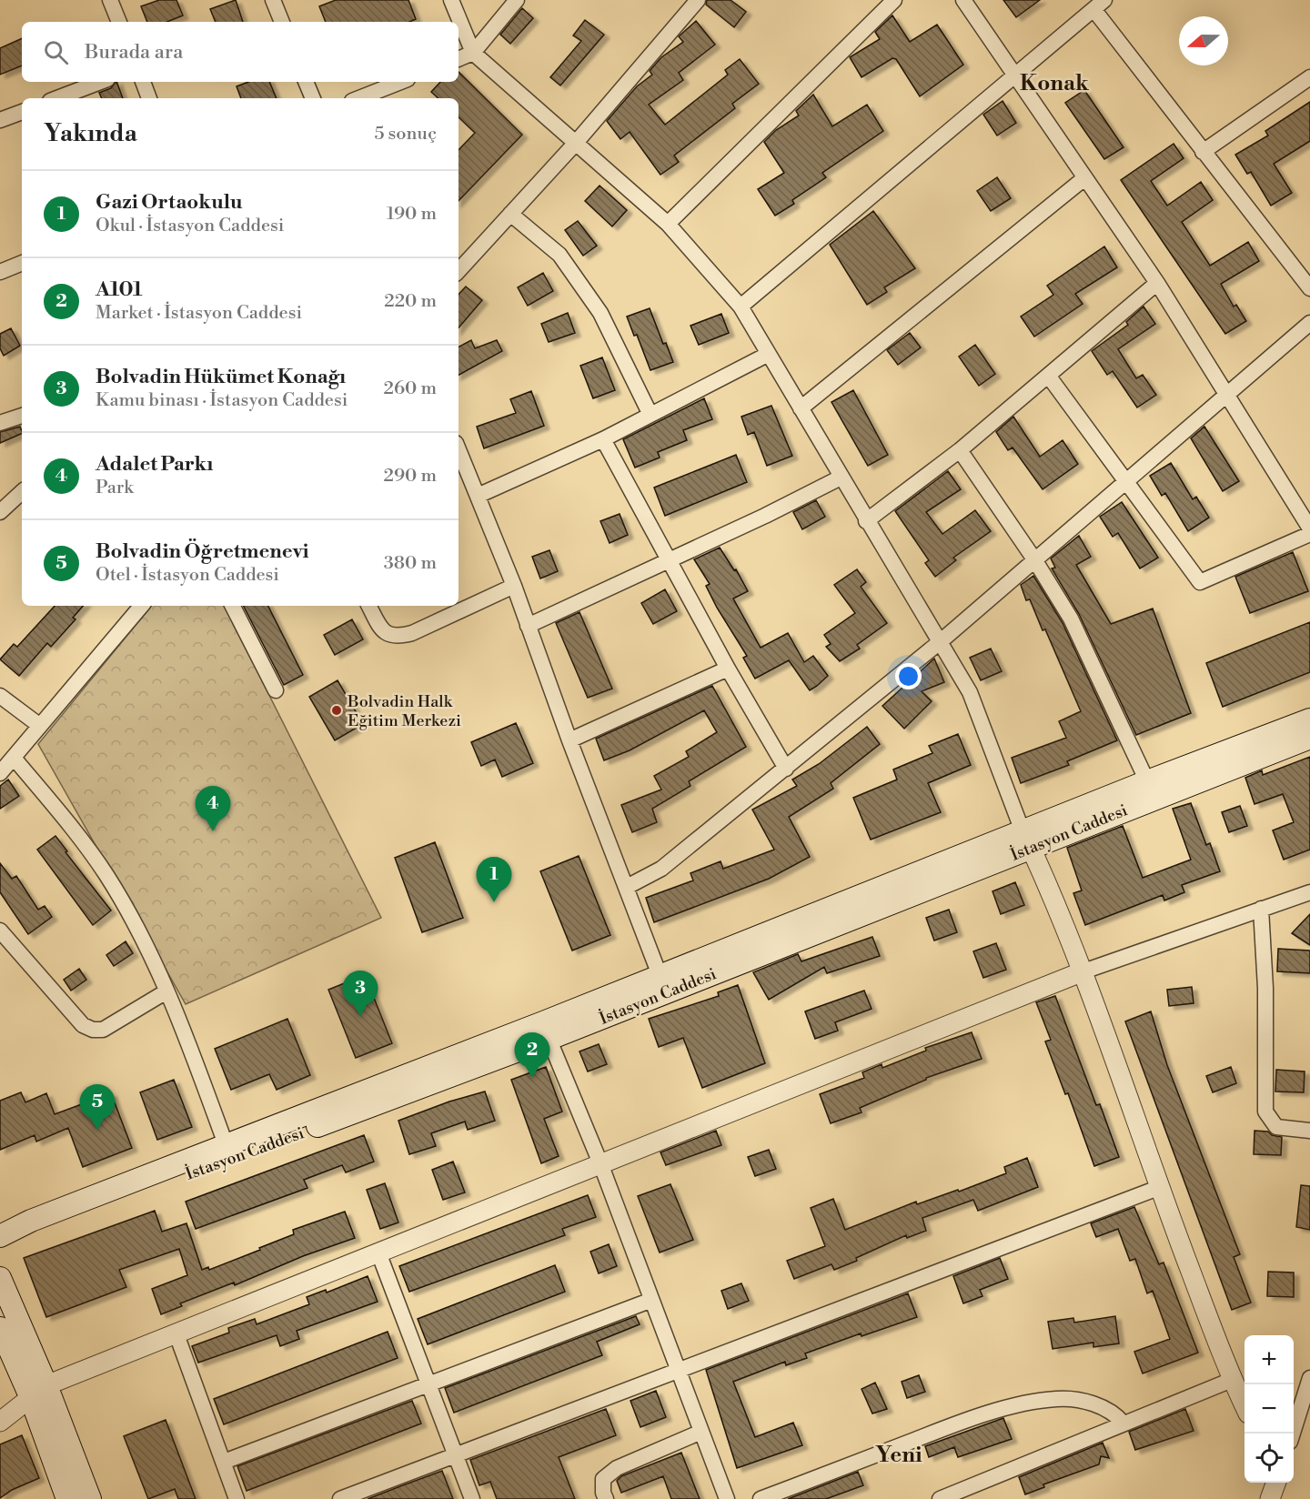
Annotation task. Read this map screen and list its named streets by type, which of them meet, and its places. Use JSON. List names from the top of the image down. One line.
{"streets":{"main road":["İstasyon Caddesi"]},"districts":["Konak","Yeni"],"places":["Bolvadin Halk Eğitim Merkezi"],"north":"left","page":{"search":"Burada ara","heading":["Yakında","5 sonuç"],"list":[{"mark":"1","name":"Gazi Ortaokulu","note":"Okul · İstasyon Caddesi","value":"190 m"},{"mark":"2","name":"A101","note":"Market · İstasyon Caddesi","value":"220 m"},{"mark":"3","name":"Bolvadin Hükümet Konağı","note":"Kamu binası · İstasyon Caddesi","value":"260 m"},{"mark":"4","name":"Adalet Parkı","note":"Park","value":"290 m"},{"mark":"5","name":"Bolvadin Öğretmenevi","note":"Otel · İstasyon Caddesi","value":"380 m"}],"pins":["4","1","3","2","5"],"map_buttons":["+","−"]}}
